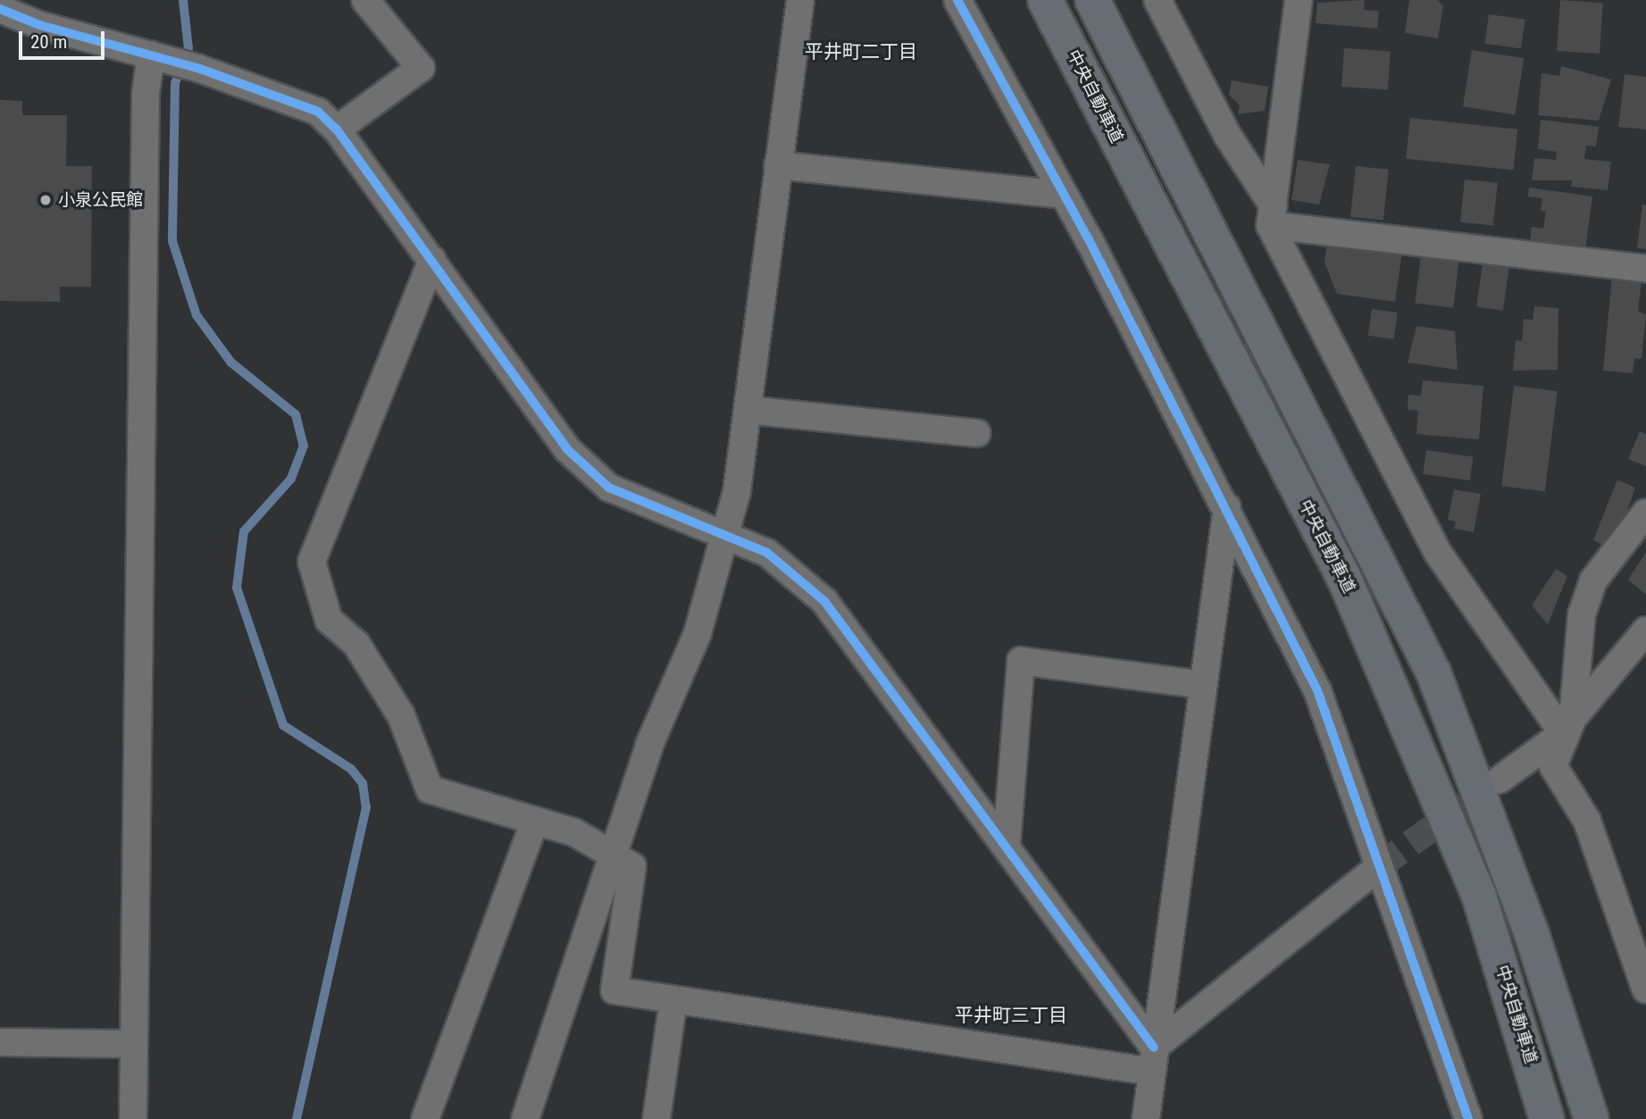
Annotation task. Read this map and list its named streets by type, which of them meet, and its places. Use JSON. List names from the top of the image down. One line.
{"streets":{"highway":["中央自動車道"]},"districts":["平井町二丁目","平井町三丁目"],"places":["小泉公民館"],"scale_bar":"20 m"}
